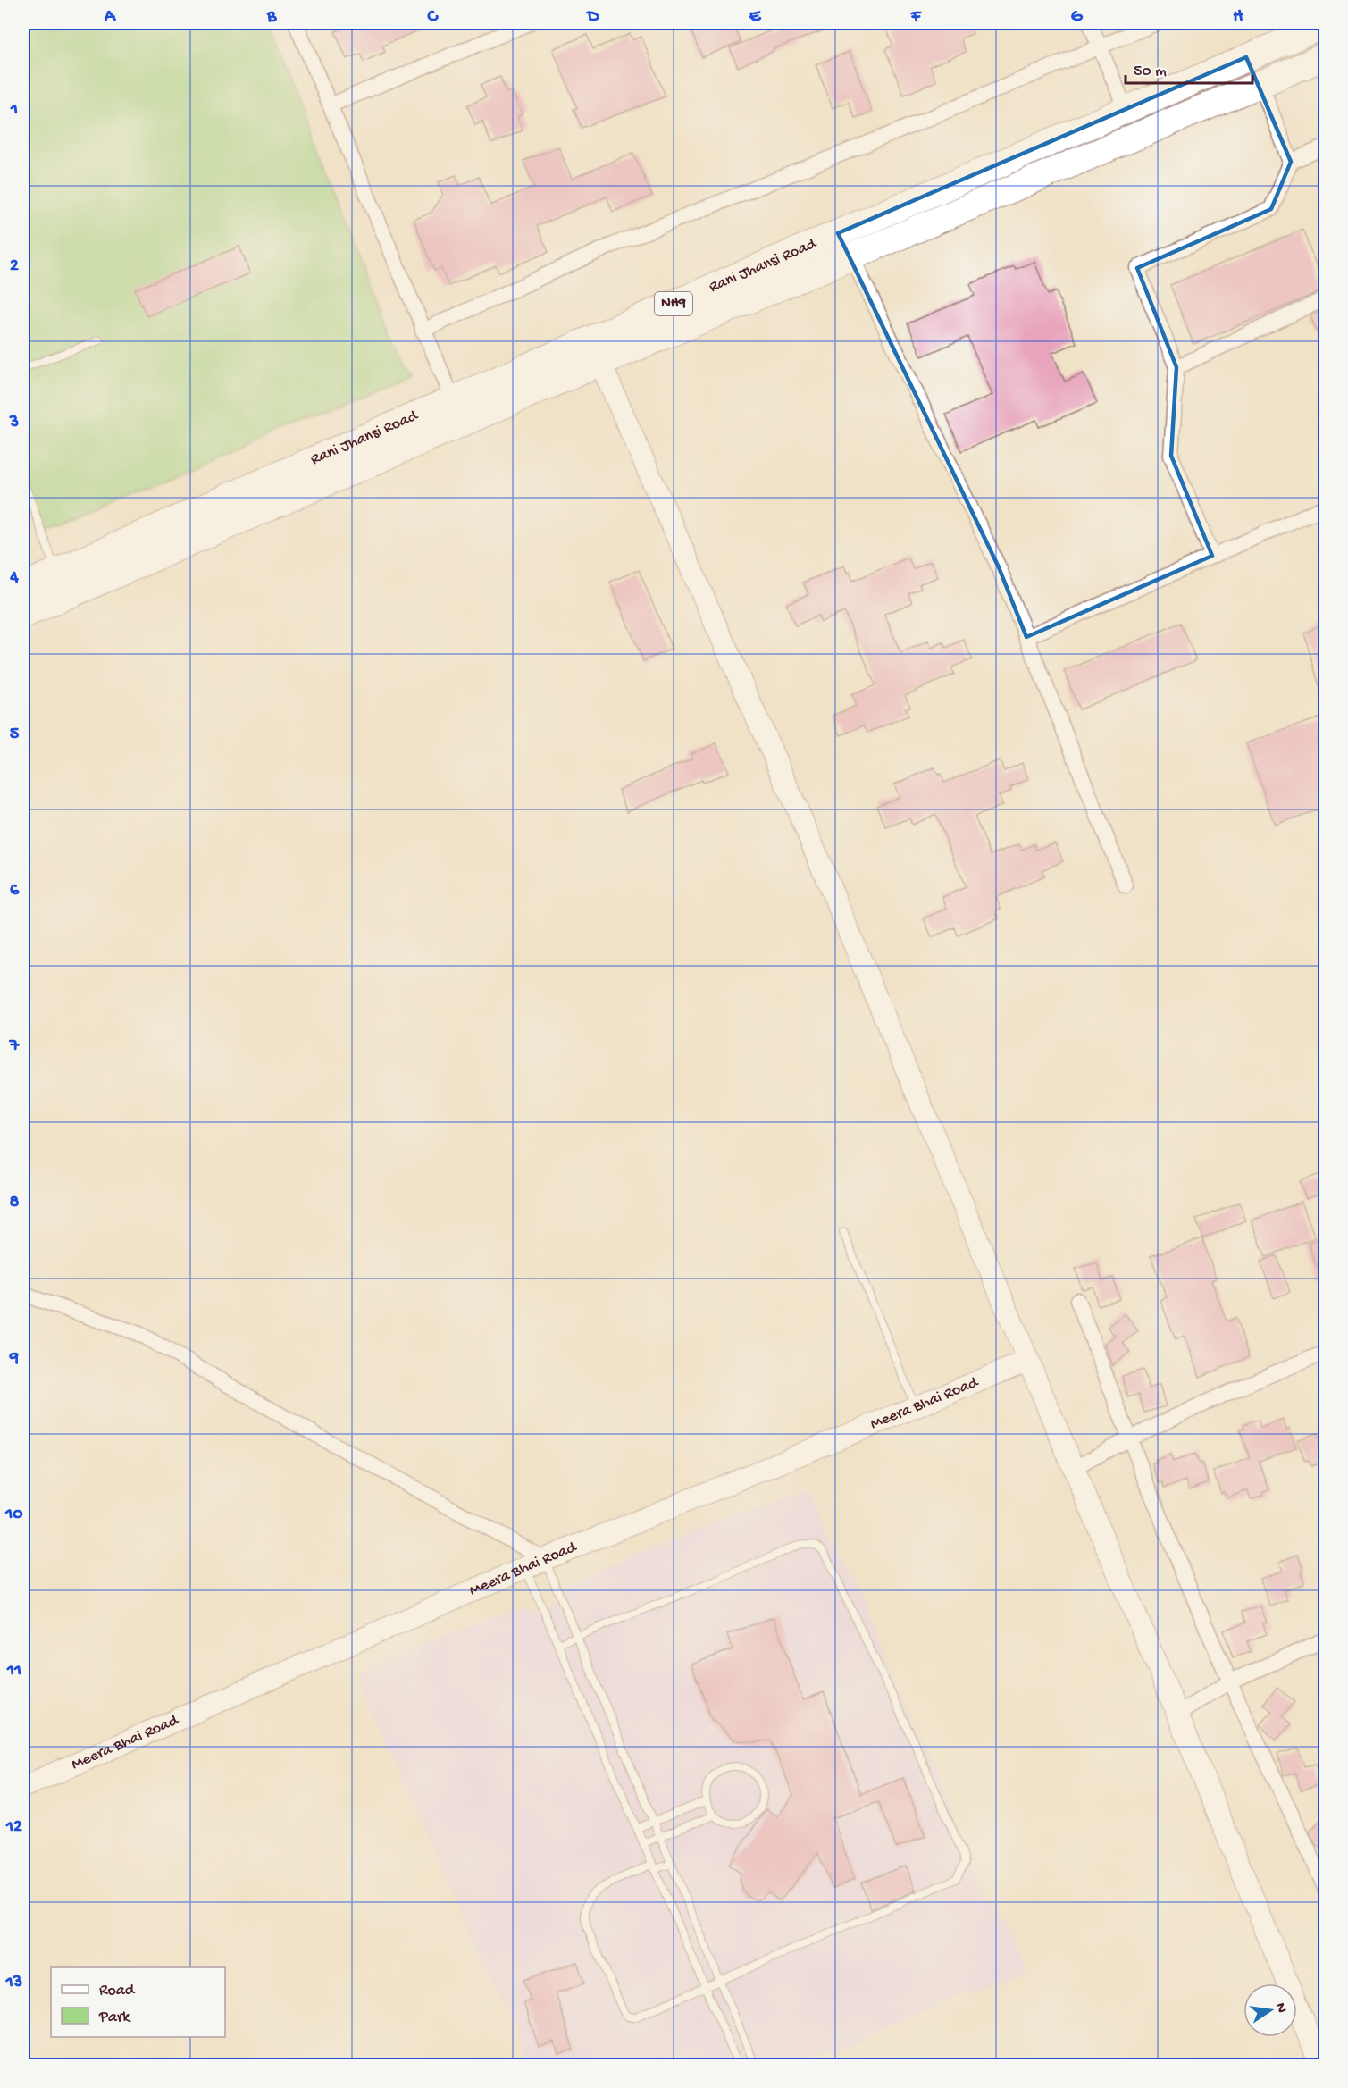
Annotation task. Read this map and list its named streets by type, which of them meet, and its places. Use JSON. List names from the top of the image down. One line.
{"streets":{"highway":["Rani Jhansi Road","NH9"],"street":["Meera Bhai Road"]},"legend":["Road","Park"],"scale_bar":"50 m","north":"right","grid":{"columns":["A","B","C","D","E","F","G","H"],"rows":["1","2","3","4","5","6","7","8","9","10","11","12","13"]}}
